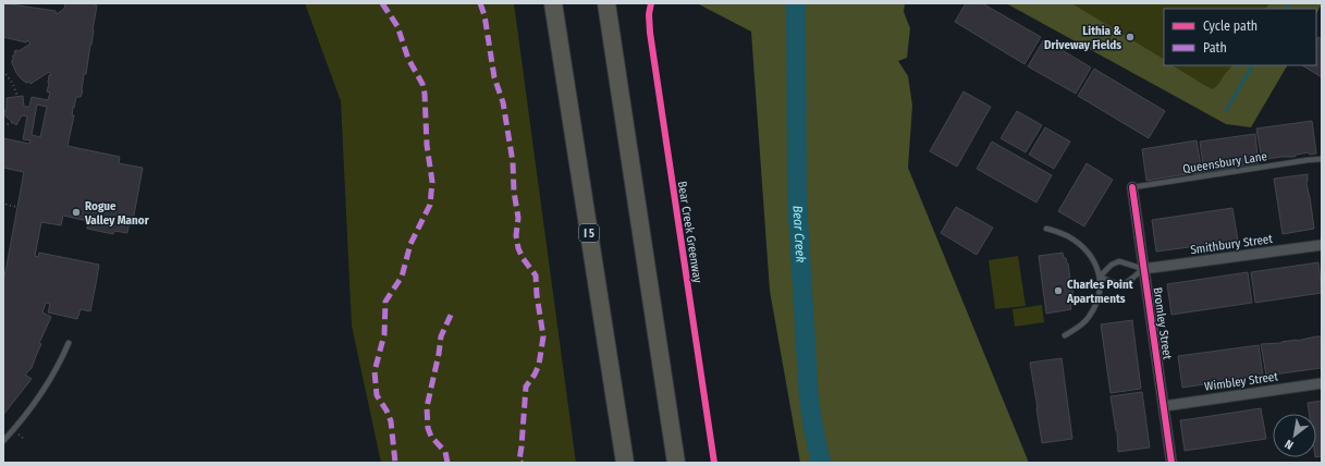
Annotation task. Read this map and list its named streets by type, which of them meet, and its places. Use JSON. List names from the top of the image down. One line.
{"streets":{"highway":["I 5"],"street":["Smithbury Street","Bromley Street","Wimbley Street"],"lane":["Queensbury Lane"],"cycle path":["Bear Creek Greenway"]},"crossings":[["Queensbury Lane","Bromley Street"],["Smithbury Street","Bromley Street"],["Bromley Street","Wimbley Street"]],"water":["Bear Creek"],"places":["Lithia & Driveway Fields","Rogue Valley Manor","Charles Point Apartments"],"legend":["Cycle path","Path"],"north":"bottom left"}
